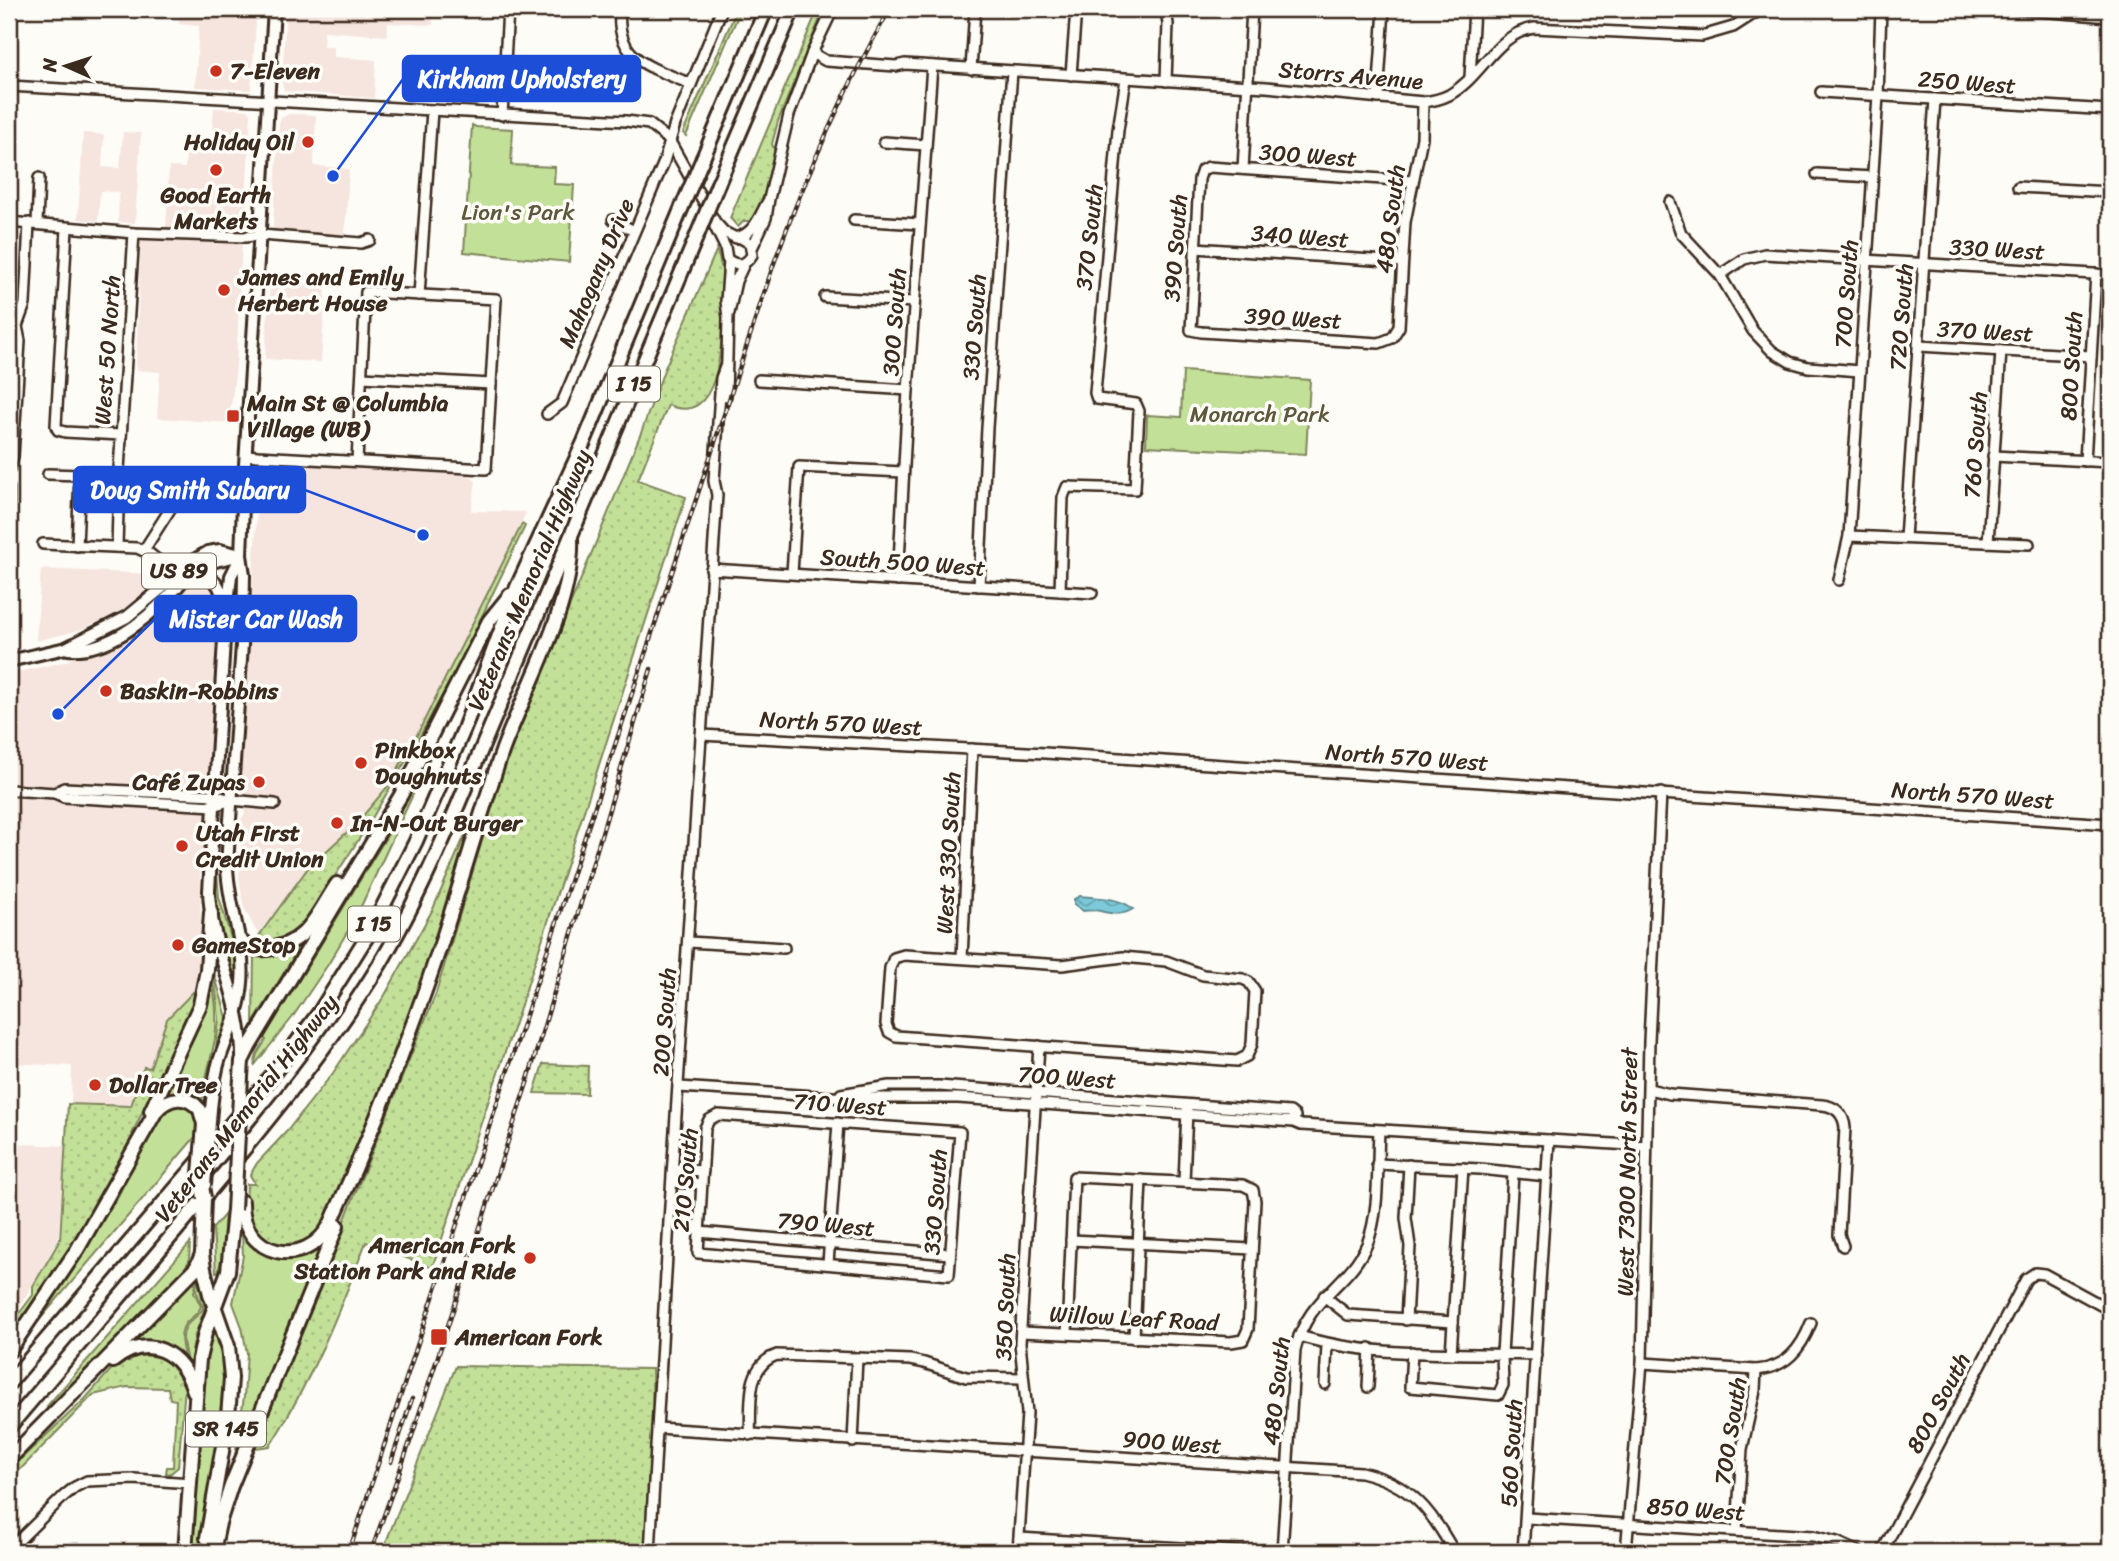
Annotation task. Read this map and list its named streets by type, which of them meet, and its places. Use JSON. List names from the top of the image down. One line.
{"streets":{"highway":["I 15","Veterans Memorial Highway","SR 145"],"main road":["US 89"],"street":["Storrs Avenue","250 West","300 West","480 South","340 West","370 South","390 South","330 West","Mahogany Drive","700 South","720 South","390 West","300 South","330 South","370 West","West 50 North","800 South","760 South","South 500 West","North 570 West","West 330 South","200 South","700 West","710 West","West 7300 North Street","210 South","790 West","350 South","Willow Leaf Road","900 West","560 South","850 West"]},"crossings":[["Storrs Avenue","480 South"],["Storrs Avenue","370 South"],["Storrs Avenue","300 South"],["Storrs Avenue","330 South"],["250 West","700 South"],["250 West","720 South"],["300 West","480 South"],["300 West","390 South"],["480 South","340 West"],["480 South","390 West"],["480 South","700 West"],["480 South","900 West"],["340 West","390 South"],["370 South","South 500 West"],["390 South","390 West"],["330 West","700 South"],["330 West","720 South"],["330 West","800 South"],["700 South","850 West"],["720 South","370 West"],["300 South","South 500 West"],["330 South","South 500 West"],["330 South","710 West"],["330 South","790 West"],["370 West","800 South"],["370 West","760 South"],["South 500 West","200 South"],["North 570 West","West 330 South"],["North 570 West","200 South"],["North 570 West","West 7300 North Street"],["200 South","700 West"],["200 South","900 West"],["700 West","West 7300 North Street"],["700 West","350 South"],["700 West","560 South"],["710 West","210 South"],["West 7300 North Street","850 West"],["210 South","790 West"],["350 South","Willow Leaf Road"],["350 South","900 West"],["560 South","850 West"]],"parks":["Lion's Park","Monarch Park"],"places":{"other":["7-Eleven","Holiday Oil","Good Earth Markets","Kirkham Upholstery","James and Emily Herbert House","Doug Smith Subaru","Baskin-Robbins","Mister Car Wash","Pinkbox Doughnuts","Café Zupas","In-N-Out Burger","Utah First Credit Union","GameStop","Dollar Tree","American Fork Station Park and Ride"],"transit":["Main St @ Columbia Village (WB)","American Fork"]},"north":"left"}
